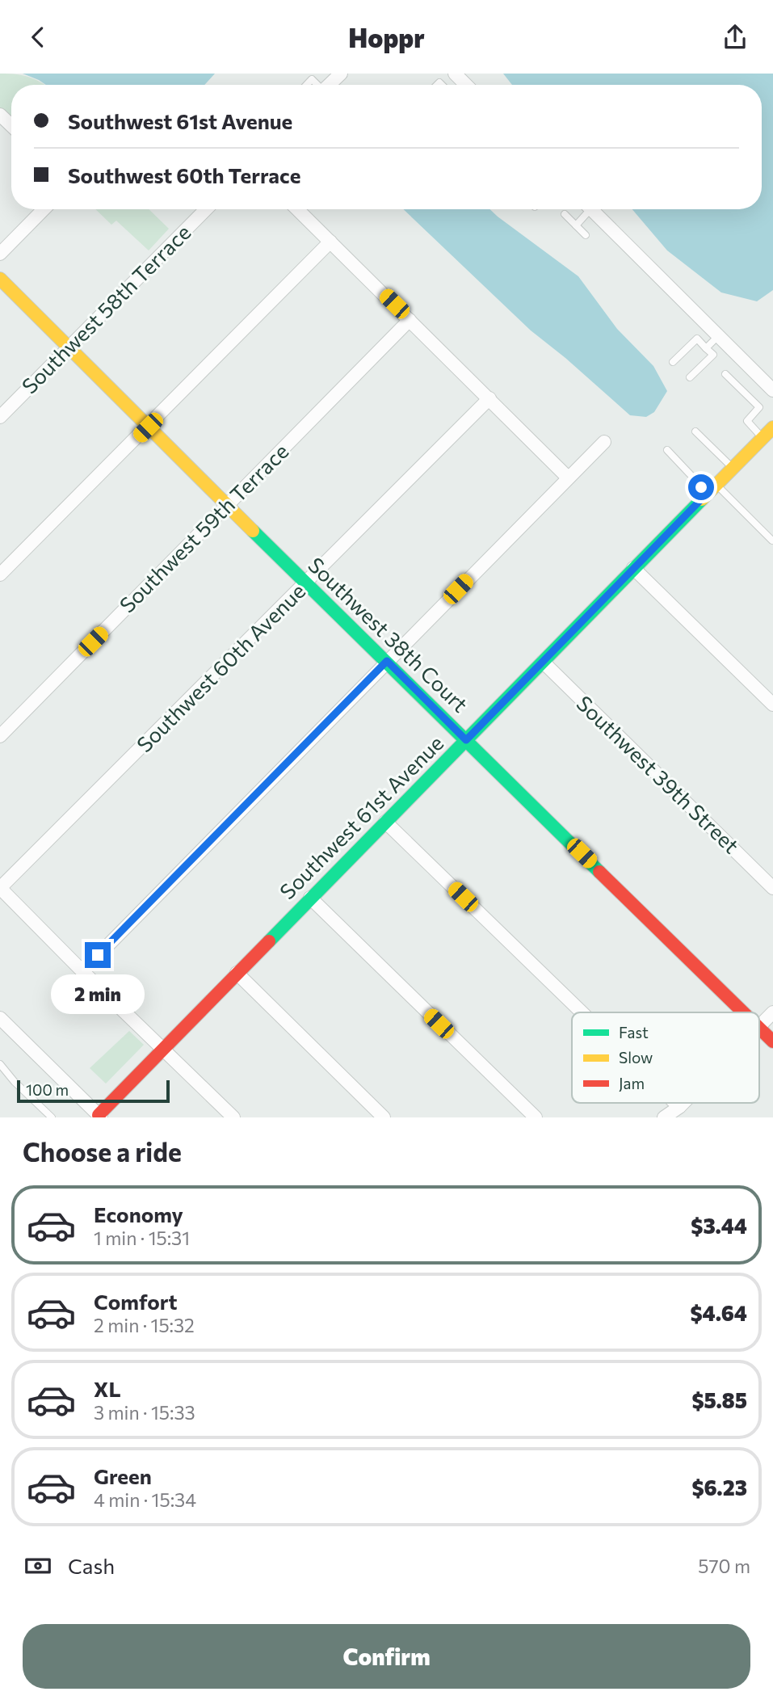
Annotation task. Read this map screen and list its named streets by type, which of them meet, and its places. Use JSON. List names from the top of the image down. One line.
{"streets":{"street":["Southwest 58th Terrace","Southwest 59th Terrace","Southwest 38th Court","Southwest 60th Avenue","Southwest 39th Street","Southwest 61st Avenue"]},"crossings":[["Southwest 58th Terrace","Southwest 38th Court"],["Southwest 59th Terrace","Southwest 38th Court"],["Southwest 38th Court","Southwest 60th Avenue"],["Southwest 38th Court","Southwest 61st Avenue"],["Southwest 39th Street","Southwest 61st Avenue"]],"legend":["Fast","Slow","Jam"],"scale_bar":"100 m","page":{"header":"Hoppr","banner":["Southwest 61st Avenue","Southwest 60th Terrace"],"bubble":"2 min","scale":"100 m","heading":"Choose a ride","list":[{"name":"Economy","note":"1 min · 15:31","value":"$3.44"},{"name":"Comfort","note":"2 min · 15:32","value":"$4.64"},{"name":"XL","note":"3 min · 15:33","value":"$5.85"},{"name":"Green","note":"4 min · 15:34","value":"$6.23"}],"pay":["Cash","570 m"],"buttons":"Confirm"}}
